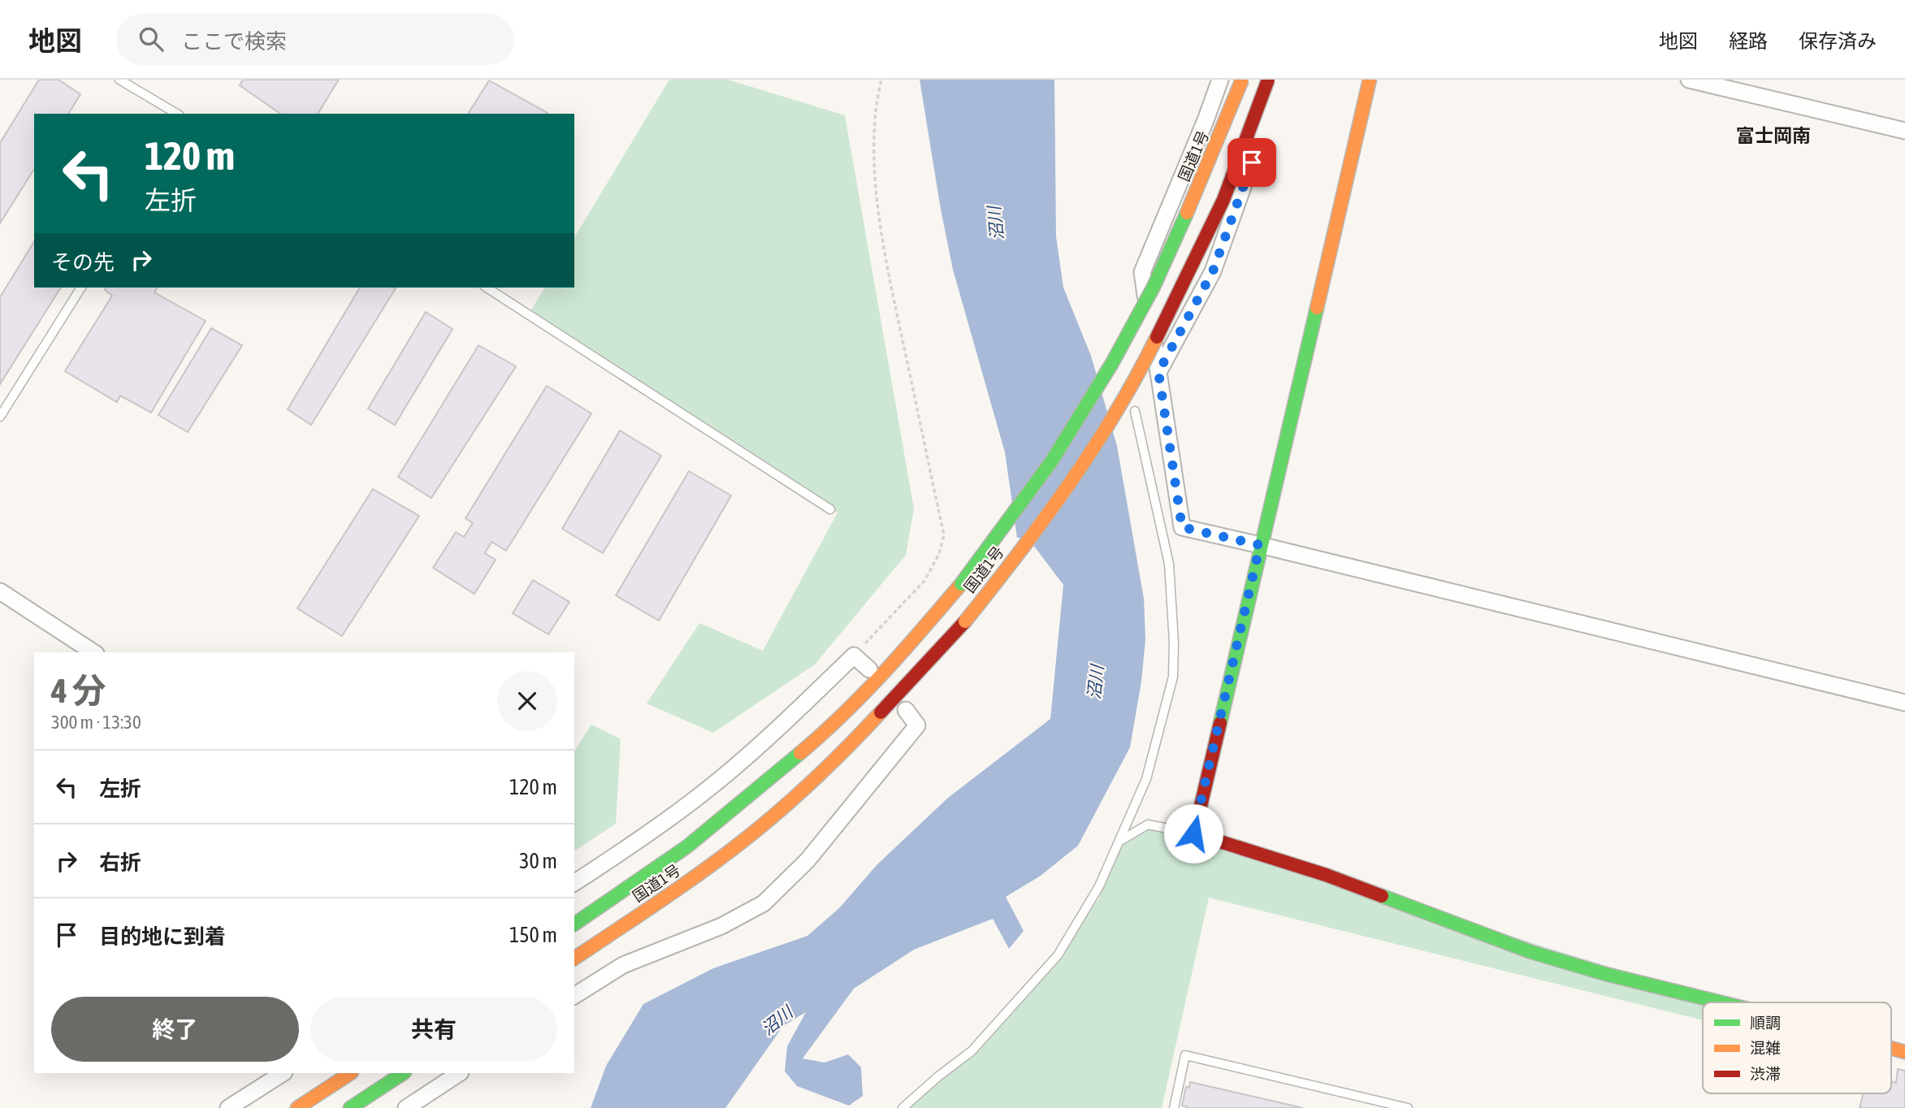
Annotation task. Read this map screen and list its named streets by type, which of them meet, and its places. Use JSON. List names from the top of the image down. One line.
{"streets":{"main road":["国道1号"]},"districts":["富士岡南"],"water":["沼川"],"legend":["順調","混雑","渋滞"],"page":{"header":"地図","search":"ここで検索","nav":["地図","経路","保存済み"],"turn":["120 m","左折"],"then":"その先","heading":["4 分","300 m · 13:30"],"list":[{"name":"左折","value":"120 m"},{"name":"右折","value":"30 m"},{"name":"目的地に到着","value":"150 m"}],"buttons":["終了","共有"]}}
